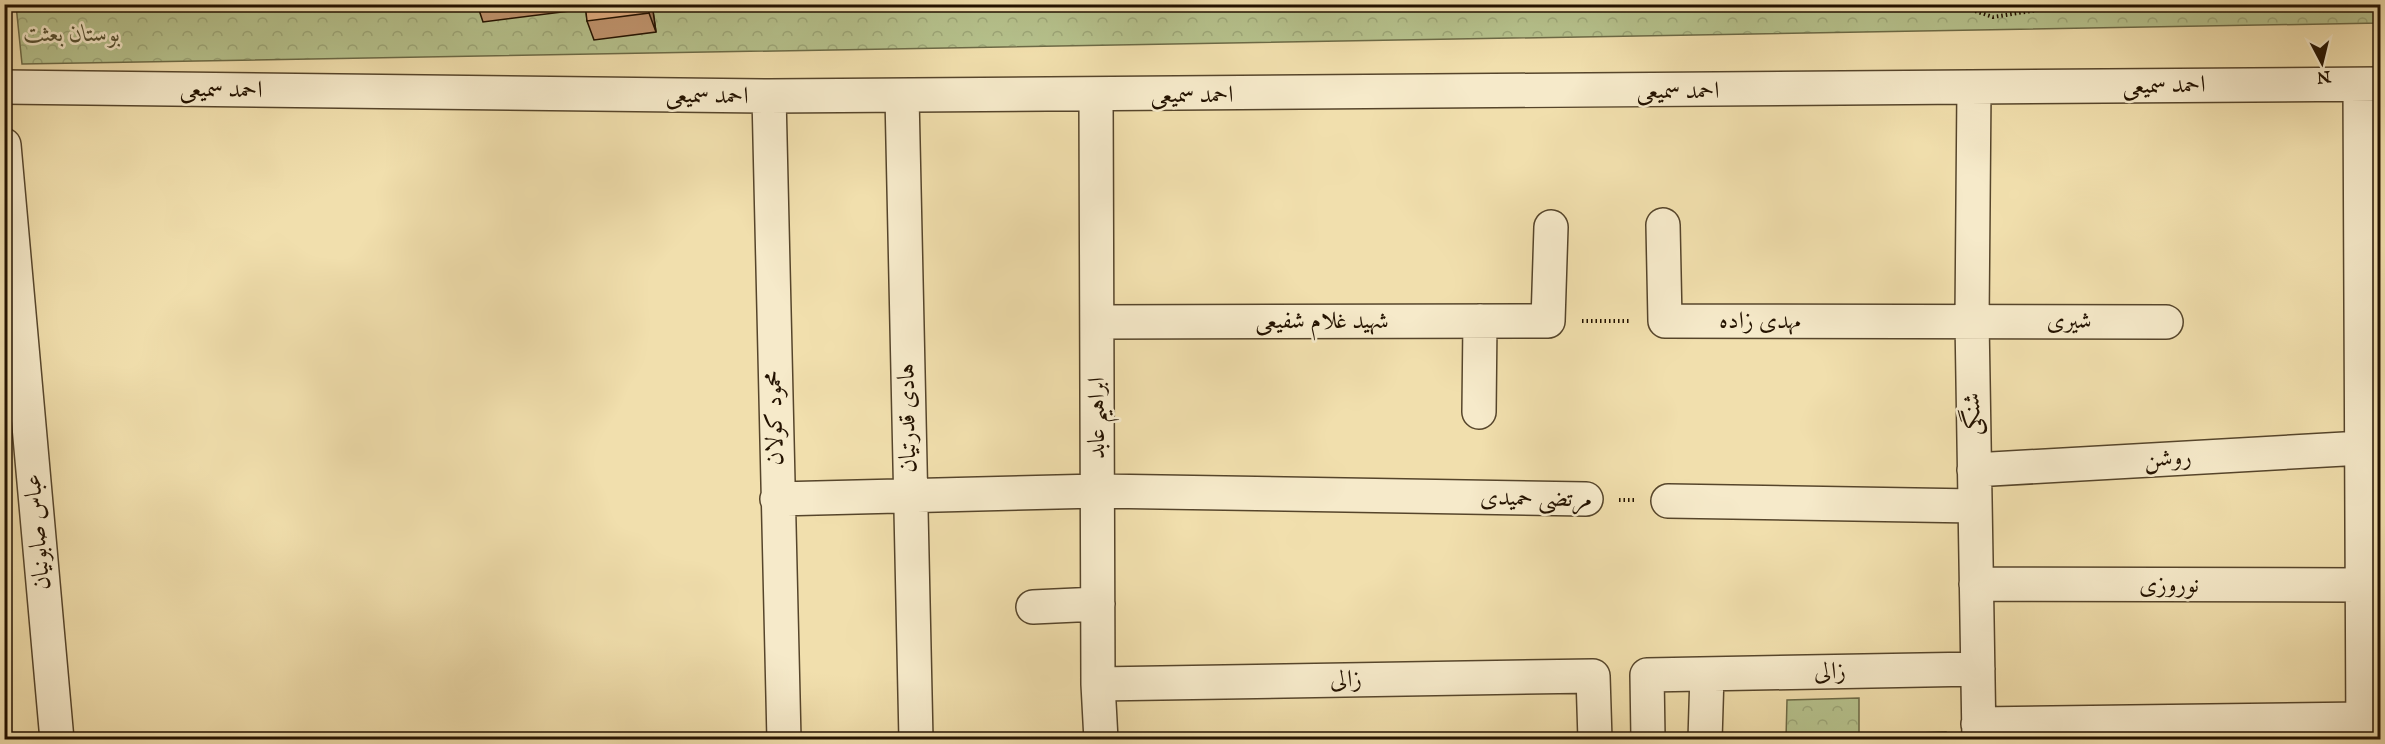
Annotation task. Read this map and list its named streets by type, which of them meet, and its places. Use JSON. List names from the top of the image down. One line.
{"streets":{"street":["احمد سمیعی","شهید غلام شفیعی","مهدی زاده","شیری","شنگی","محمود کولان","هادی قدرتیان","ابراهیم عابد","روشن","مرتضی حمیدی","عباس صابونیان","نوروزی","زالی"]},"crossings":[["احمد سمیعی","شنگی"],["احمد سمیعی","محمود کولان"],["احمد سمیعی","هادی قدرتیان"],["احمد سمیعی","ابراهیم عابد"],["شهید غلام شفیعی","ابراهیم عابد"],["مهدی زاده","شیری"],["مهدی زاده","شنگی"],["شیری","شنگی"],["شنگی","روشن"],["شنگی","نوروزی"],["شنگی","زالی"],["محمود کولان","مرتضی حمیدی"],["هادی قدرتیان","مرتضی حمیدی"],["ابراهیم عابد","مرتضی حمیدی"],["ابراهیم عابد","زالی"]],"parks":["بوستان بعثت"],"north":"bottom"}
